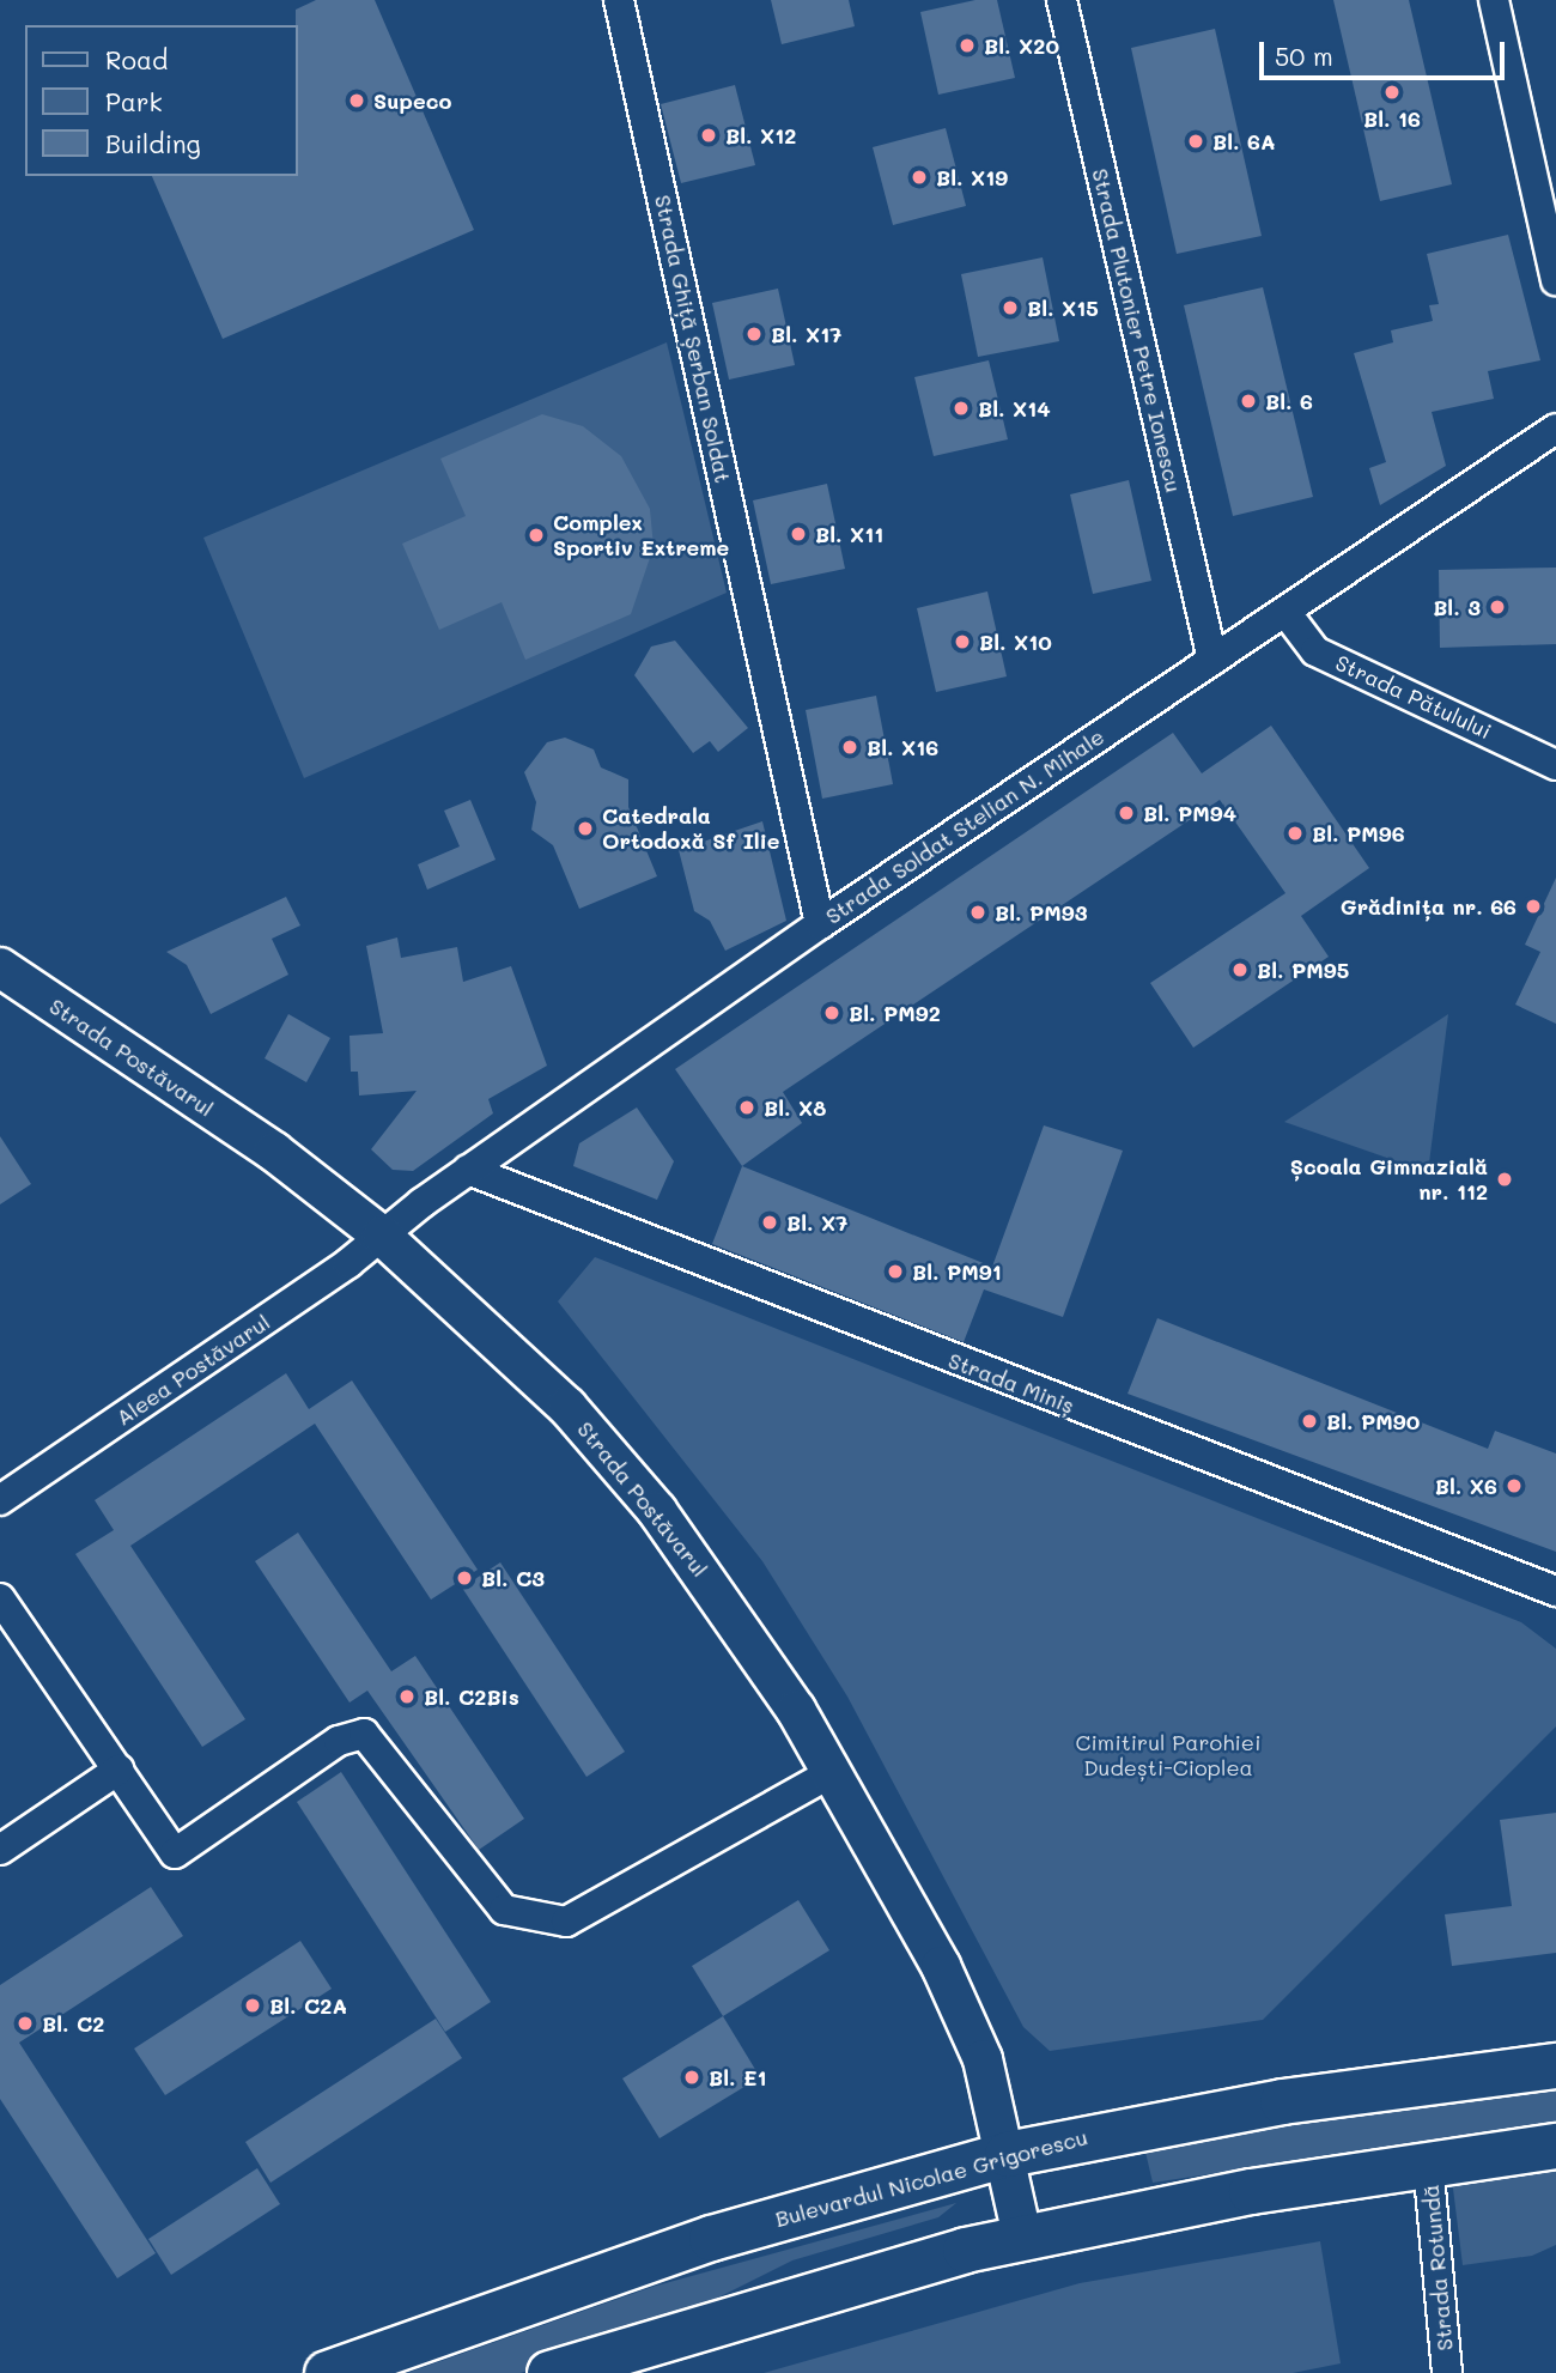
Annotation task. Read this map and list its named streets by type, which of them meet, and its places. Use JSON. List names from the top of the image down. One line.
{"streets":{"main road":["Bulevardul Nicolae Grigorescu"],"street":["Strada Plutonier Petre Ionescu","Strada Ghiță Șerban Soldat","Strada Pătulului","Strada Soldat Stelian N. Mihale","Strada Postăvarul","Aleea Postăvarul","Strada Miniș","Strada Rotundă"]},"crossings":[["Strada Plutonier Petre Ionescu","Strada Soldat Stelian N. Mihale"],["Strada Ghiță Șerban Soldat","Strada Soldat Stelian N. Mihale"],["Strada Pătulului","Strada Soldat Stelian N. Mihale"],["Strada Soldat Stelian N. Mihale","Strada Postăvarul"],["Strada Soldat Stelian N. Mihale","Aleea Postăvarul"],["Strada Soldat Stelian N. Mihale","Strada Miniș"],["Strada Postăvarul","Aleea Postăvarul"],["Strada Postăvarul","Bulevardul Nicolae Grigorescu"]],"parks":["Cimitirul Parohiei Dudești-Cioplea"],"places":["Bl. X20","Bl. 16","Supeco","Bl. X12","Bl. 6A","Bl. X19","Bl. X15","Bl. X17","Bl. 6","Bl. X14","Bl. X11","Complex Sportiv Extreme","Bl. 3","Bl. X10","Bl. X16","Bl. PM94","Catedrala Ortodoxă Sf Ilie","Bl. PM96","Grădinița nr. 66","Bl. PM93","Bl. PM95","Bl. PM92","Bl. X8","Școala Gimnazială nr. 112","Bl. X7","Bl. PM91","Bl. PM90","Bl. X6","Bl. C3","Bl. C2Bis","Bl. C2A","Bl. C2","Bl. E1"],"legend":["Road","Park","Building"],"scale_bar":"50 m"}
